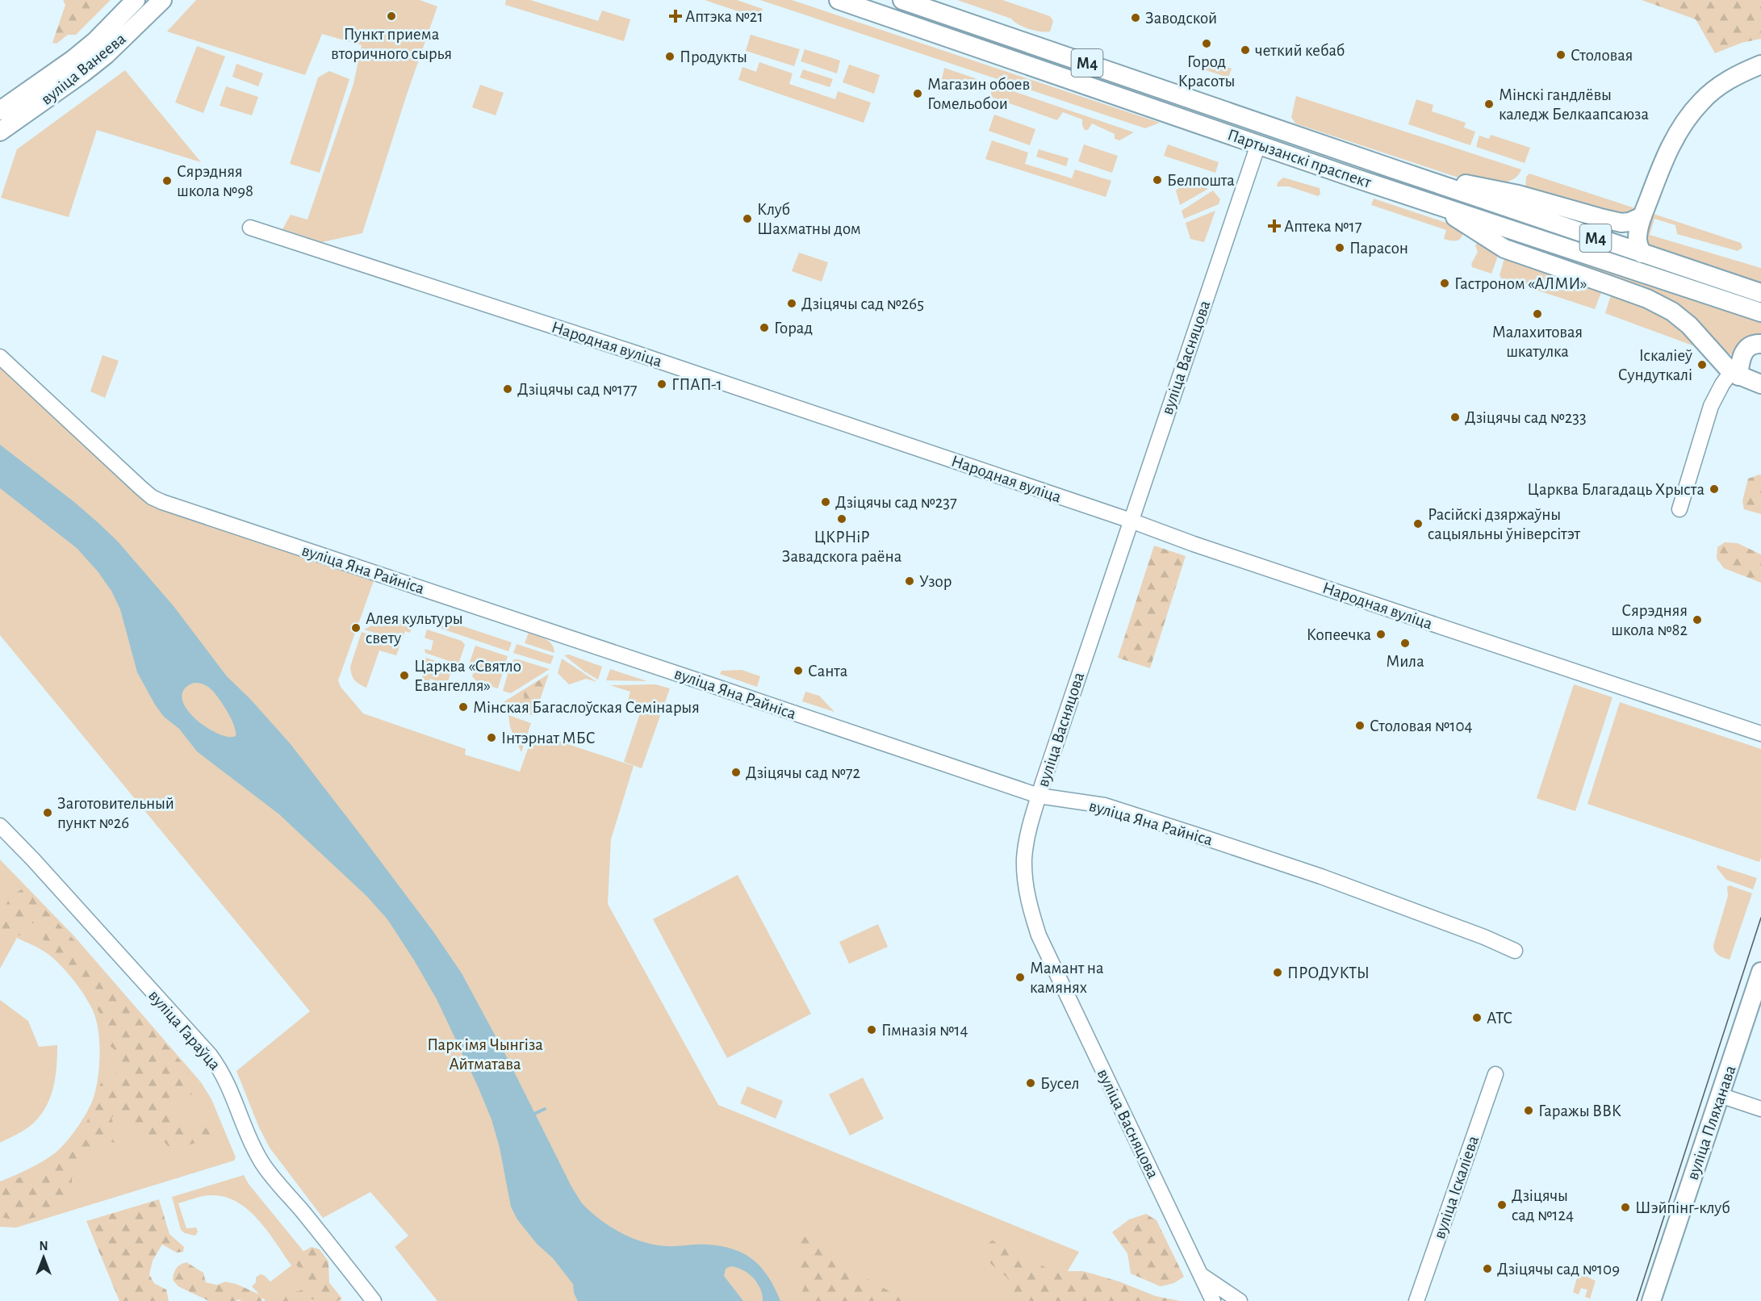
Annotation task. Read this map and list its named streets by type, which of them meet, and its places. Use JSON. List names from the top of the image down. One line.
{"streets":{"main road":["М4","вуліца Ванеева","Партызанскі праспект","вуліца Пляханава"],"street":["Народная вуліца","вуліца Васняцова","вуліца Яна Райніса","вуліца Гараўца","вуліца Іскаліева"]},"crossings":[["Партызанскі праспект","вуліца Васняцова"],["Народная вуліца","вуліца Васняцова"],["вуліца Васняцова","вуліца Яна Райніса"]],"parks":["Парк імя Чынгіза Айтматава"],"places":{"other":["Пункт приема вторичного сырья","Заводской","Город Красоты","четкий кебаб","Столовая","Продукты","Магазин обоев Гомельобои","Мінскі гандлёвы каледж Белкаапсаюза","Белпошта","Сярэдняя школа №98","Клуб Шахматны дом","Парасон","Гастроном «АЛМИ»","Дзіцячы сад №265","Малахитовая шкатулка","Горад","Іскаліеў Сундуткалі","ГПАП-1","Дзіцячы сад №177","Дзіцячы сад №233","Царква Благадаць Хрыста","Дзіцячы сад №237","ЦКРНіР Завадскога раёна","Расійскі дзяржаўны сацыяльны ўніверсітэт","Узор","Сярэдняя школа №82","Алея культуры свету","Копеечка","Мила","Санта","Царква «Святло Евангелля»","Мінская Багаслоўская Семінарыя","Столовая №104","Інтэрнат МБС","Дзіцячы сад №72","Заготовительный пункт №26","ПРОДУКТЫ","Мамант на камянях","АТС","Гімназія №14","Бусел","Гаражы ВВК","Дзіцячы сад №124","Шэйпінг-клуб","Дзіцячы сад №109"],"health":["Аптэка №21","Аптека №17"]},"north":"top"}
